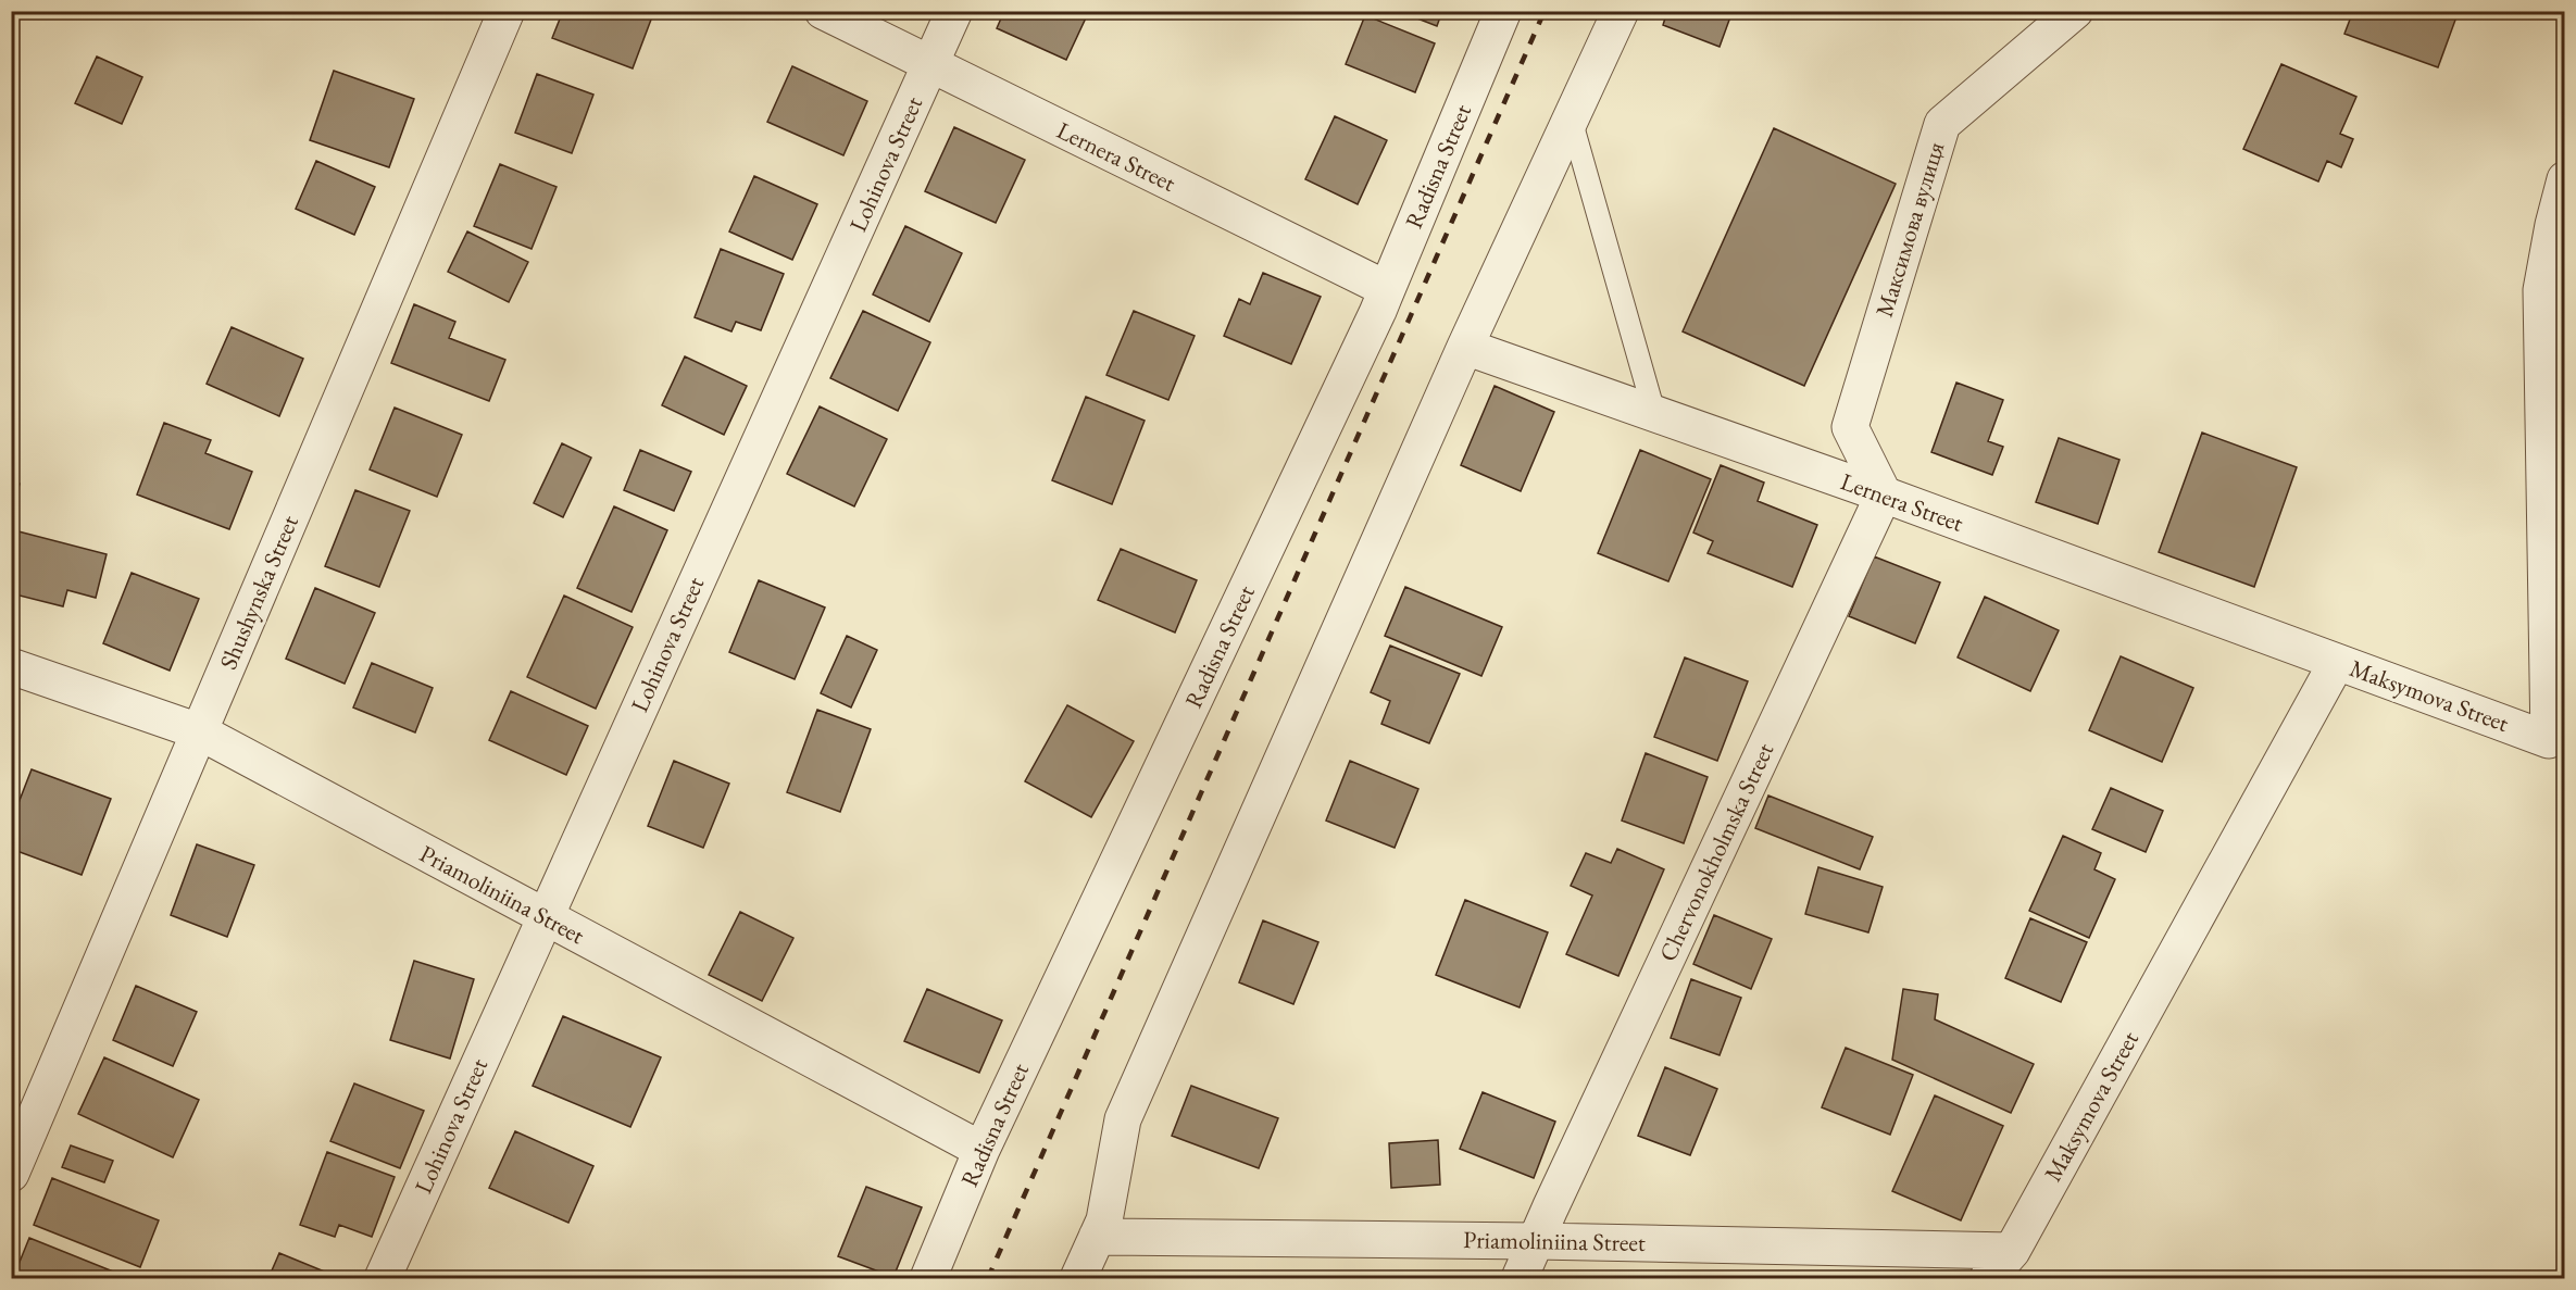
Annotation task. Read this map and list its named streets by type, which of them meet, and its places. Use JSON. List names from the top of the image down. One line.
{"streets":{"street":["Lernera Street","Lohinova Street","Radisna Street","Максимова вулиця","Shushynska Street","Maksymova Street","Chervonokholmska Street","Priamoliniina Street"]},"crossings":[["Lernera Street","Lohinova Street"],["Lernera Street","Radisna Street"],["Lernera Street","Максимова вулиця"],["Lernera Street","Maksymova Street"],["Lernera Street","Chervonokholmska Street"],["Lohinova Street","Priamoliniina Street"],["Radisna Street","Priamoliniina Street"],["Максимова вулиця","Chervonokholmska Street"],["Shushynska Street","Priamoliniina Street"],["Maksymova Street","Priamoliniina Street"],["Chervonokholmska Street","Priamoliniina Street"]]}
